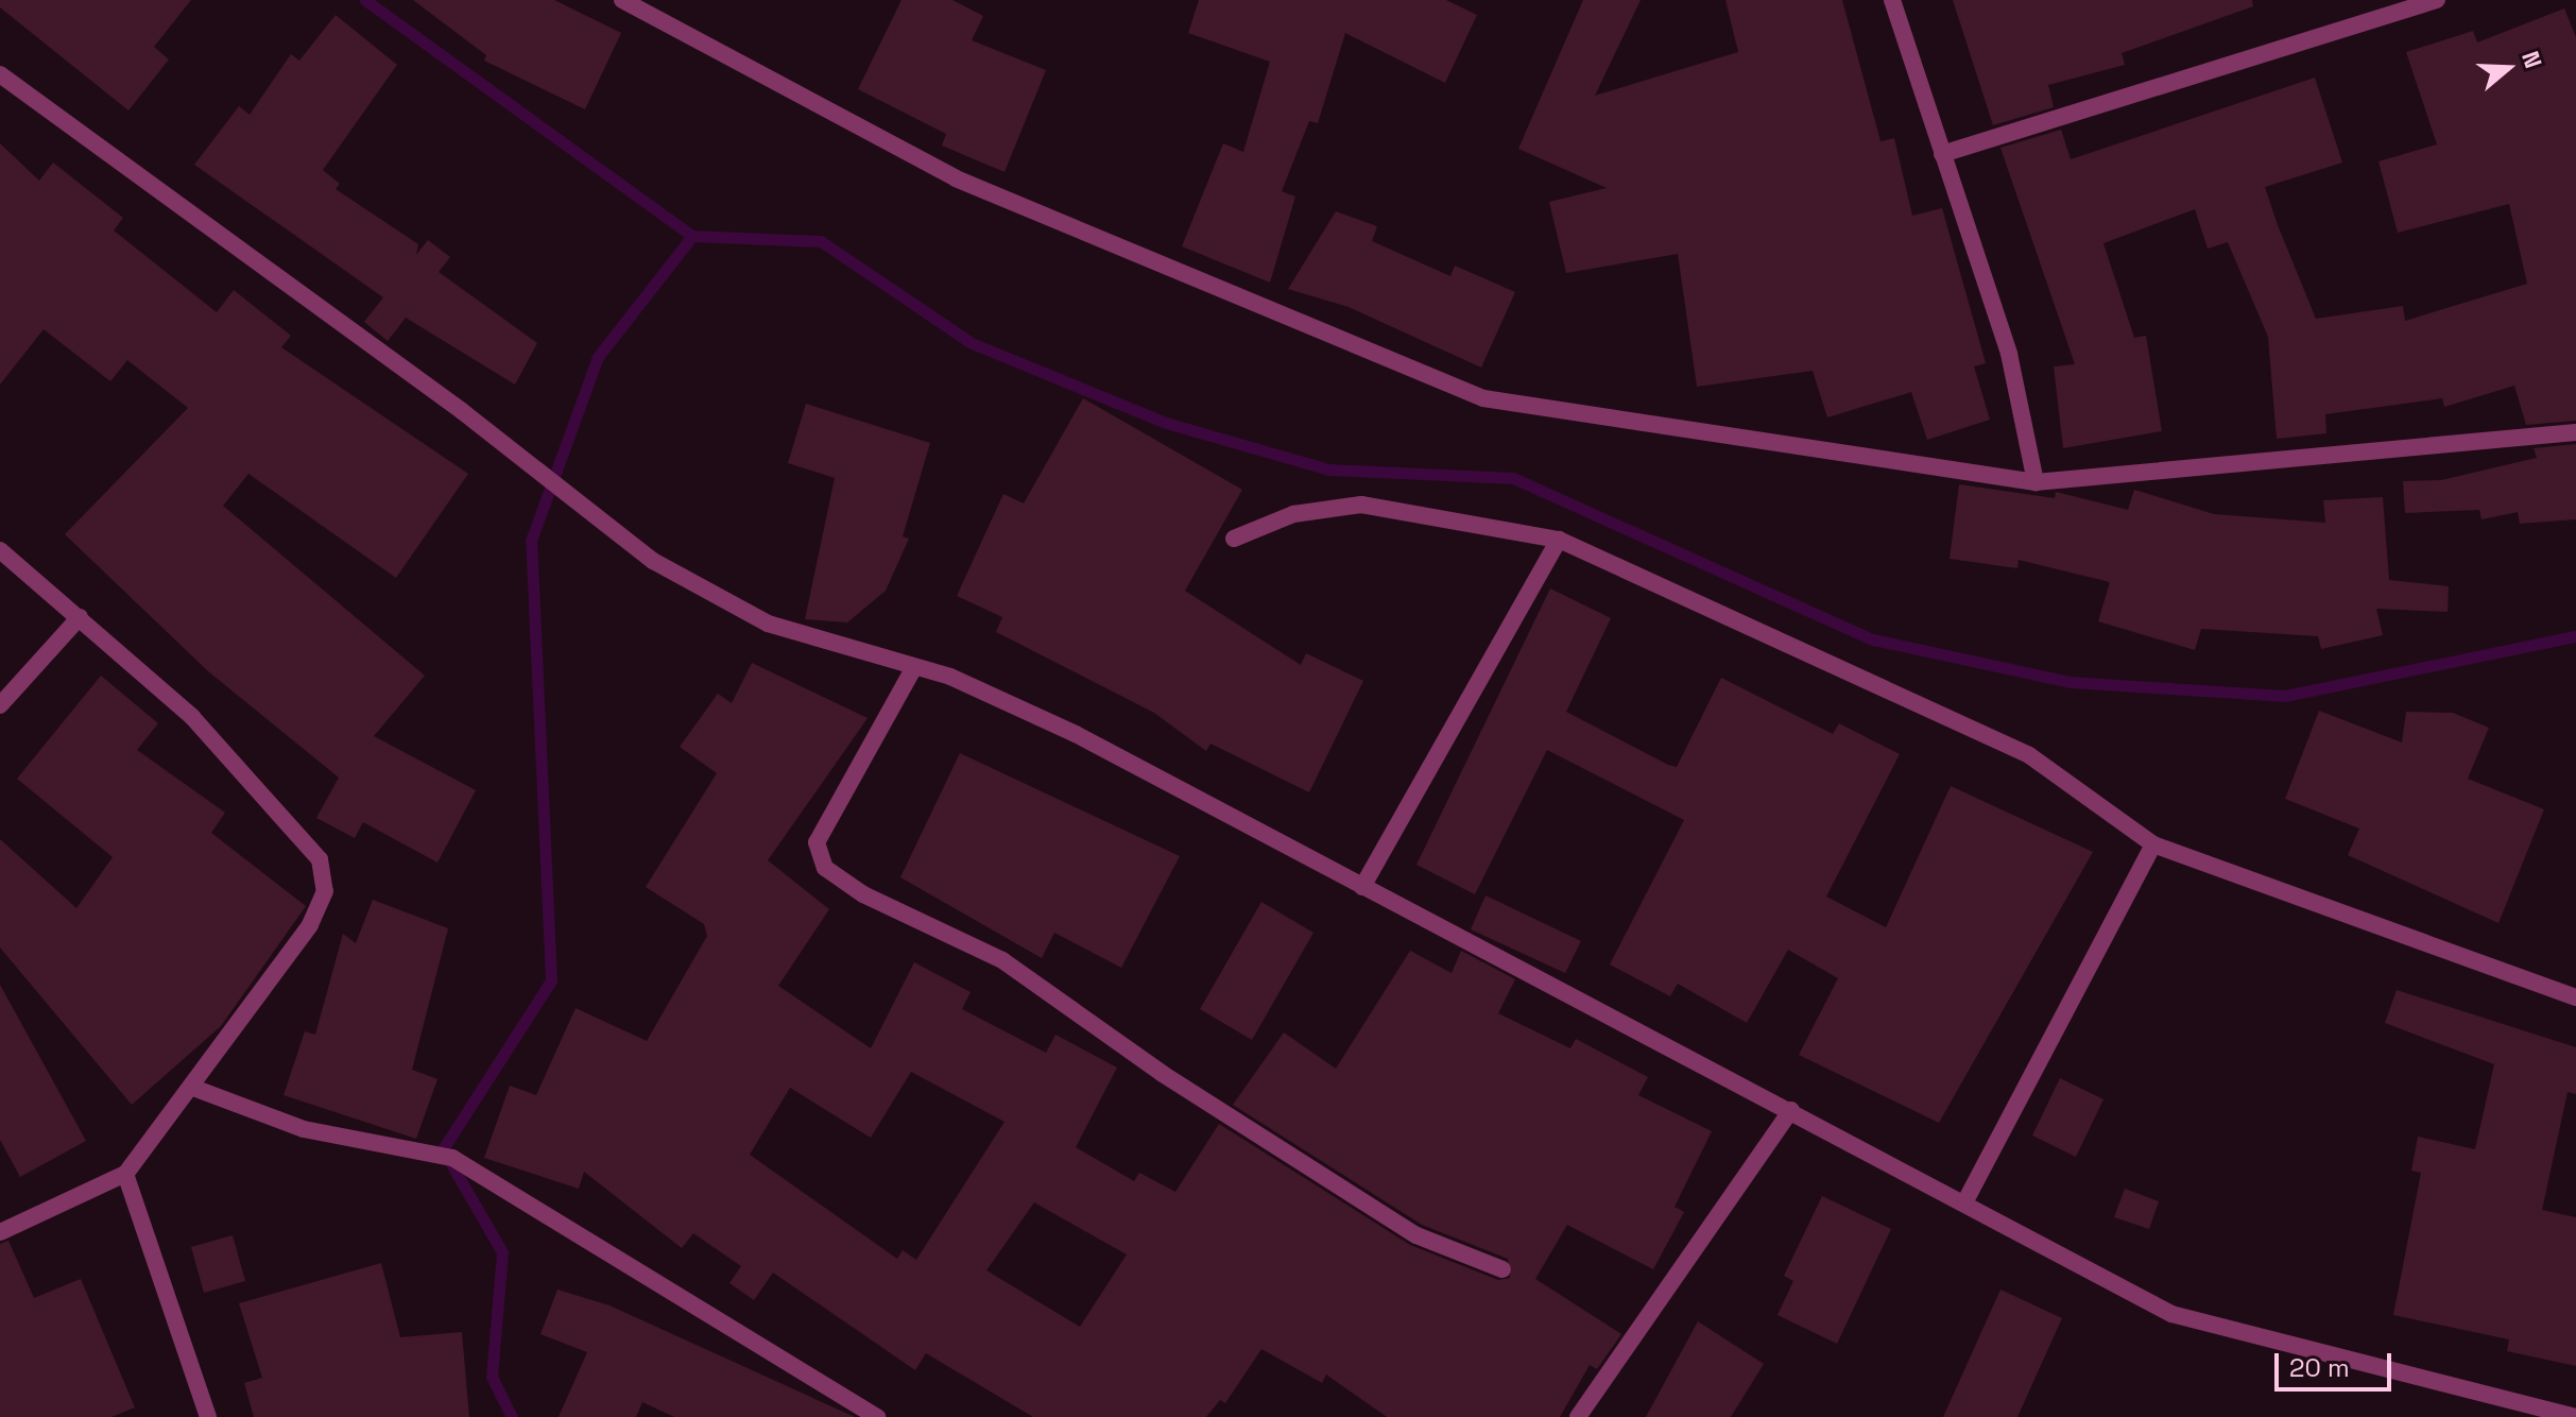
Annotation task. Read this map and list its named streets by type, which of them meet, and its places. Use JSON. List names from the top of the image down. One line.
{"scale_bar":"20 m","north":"right"}
